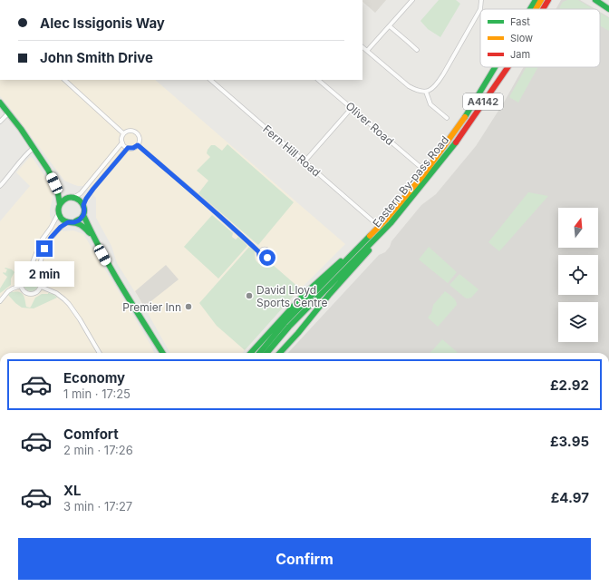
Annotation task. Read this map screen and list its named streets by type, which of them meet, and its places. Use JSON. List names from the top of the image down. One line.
{"streets":{"main road":["A4142","Eastern By-pass Road"],"street":["Oliver Road","Fern Hill Road"]},"places":["David Lloyd Sports Centre","Premier Inn"],"legend":["Fast","Slow","Jam"],"north":"top","page":{"banner":["Alec Issigonis Way","John Smith Drive"],"bubble":"2 min","list":[{"name":"Economy","note":"1 min · 17:25","value":"£2.92"},{"name":"Comfort","note":"2 min · 17:26","value":"£3.95"},{"name":"XL","note":"3 min · 17:27","value":"£4.97"}],"buttons":"Confirm"}}
